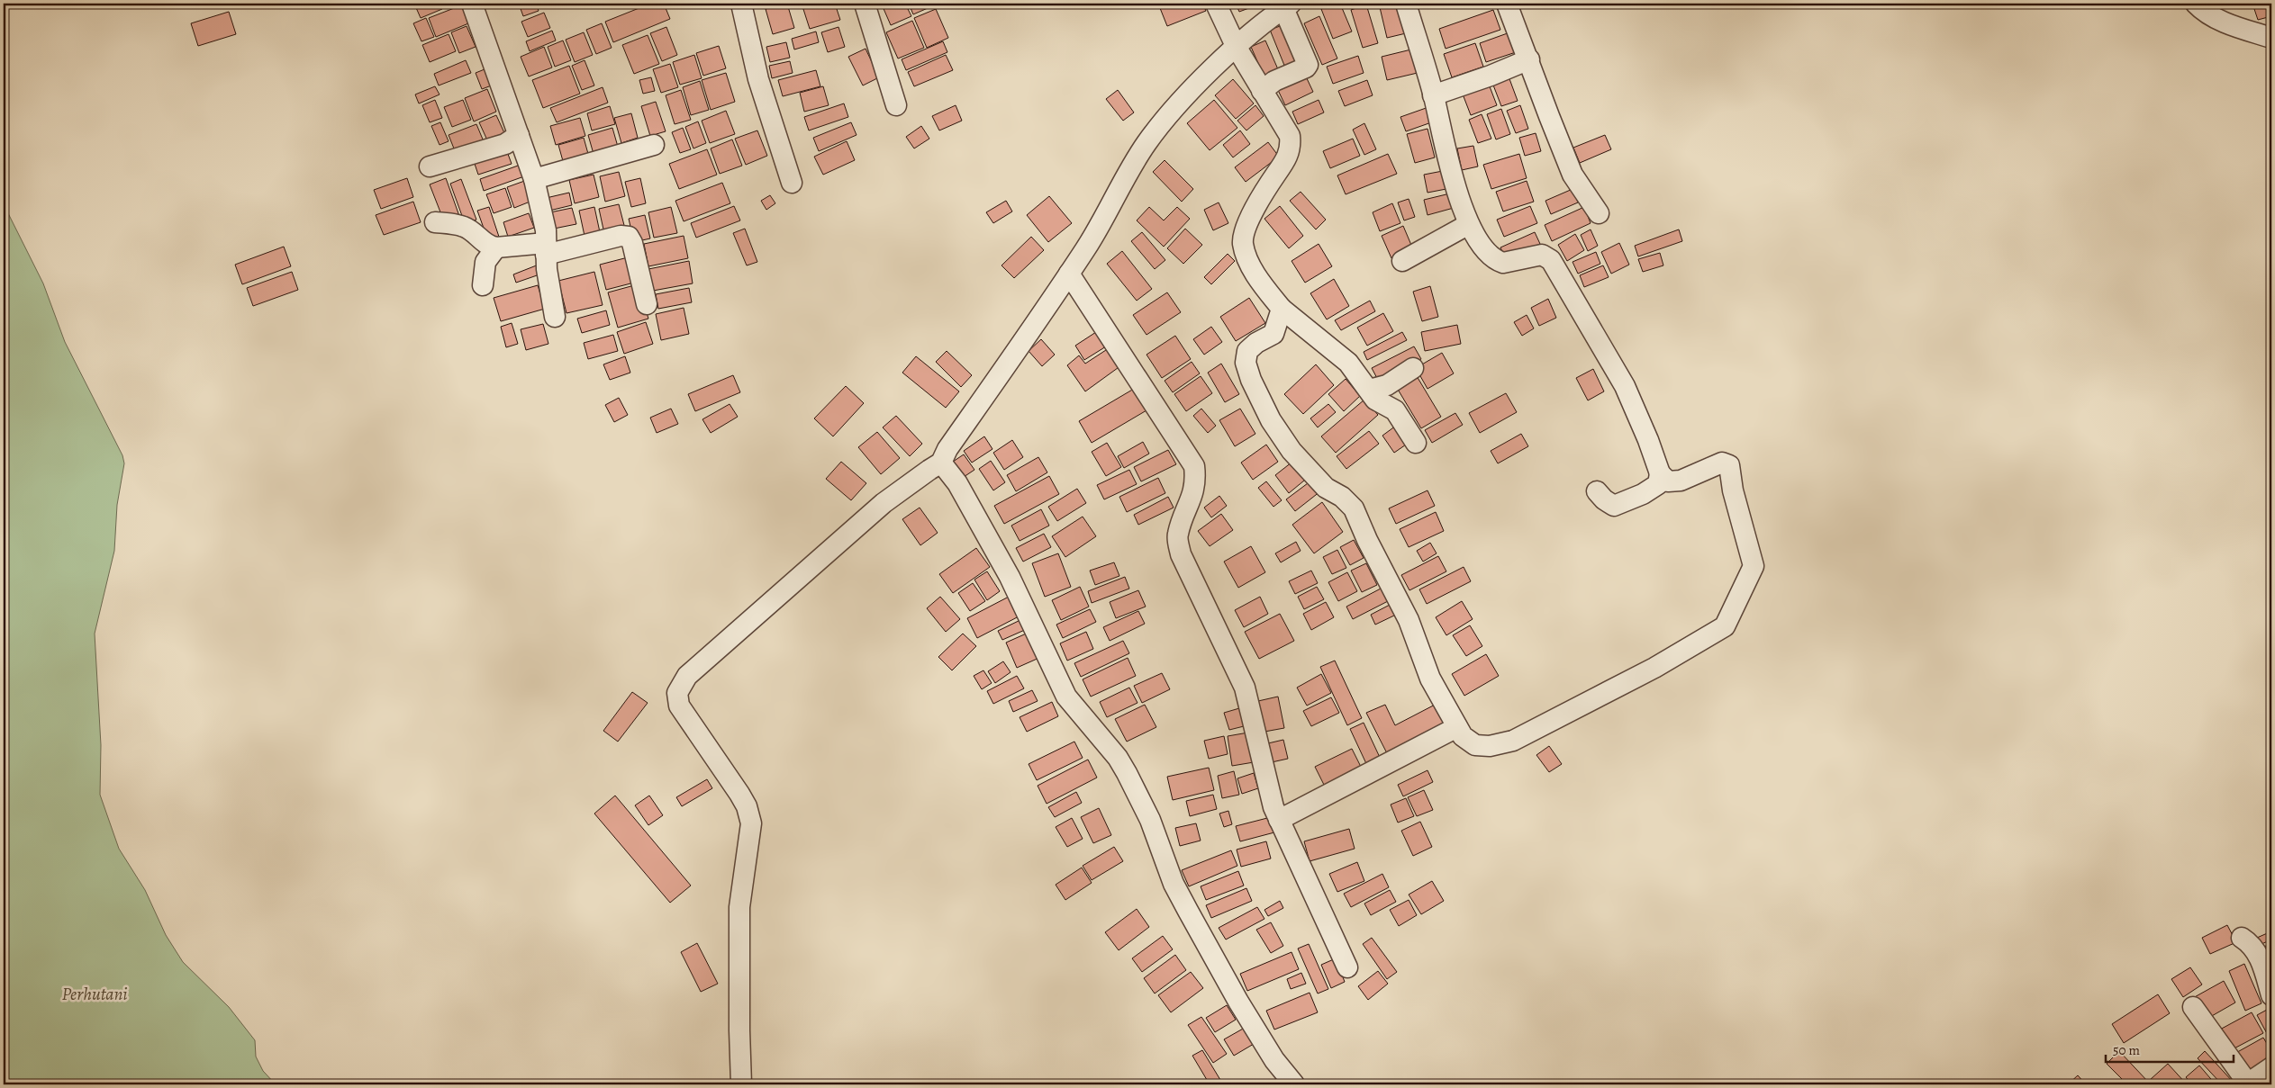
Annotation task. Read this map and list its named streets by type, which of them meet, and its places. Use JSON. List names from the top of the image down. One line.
{"parks":["Perhutani"],"scale_bar":"50 m"}
